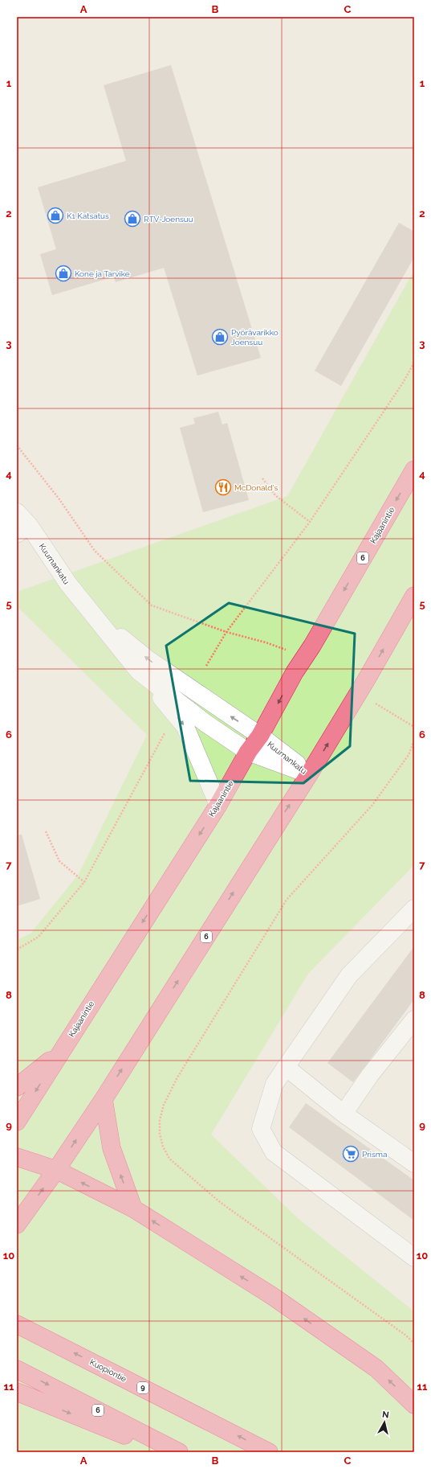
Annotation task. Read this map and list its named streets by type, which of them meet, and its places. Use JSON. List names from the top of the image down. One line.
{"streets":{"highway":["Kajaanintie","6","Kuopiontie","9"],"street":["Kuurnankatu"]},"crossings":[["Kajaanintie","Kuurnankatu"],["6","Kuurnankatu"]],"places":{"shop":["K1 Katsatus","RTV-Joensuu","Kone ja Tarvike","Pyörävarikko Joensuu"],"restaurant":["McDonald's"],"supermarket":["Prisma"]},"north":"top","grid":{"columns":["A","B","C"],"rows":["1","2","3","4","5","6","7","8","9","10","11"]}}
